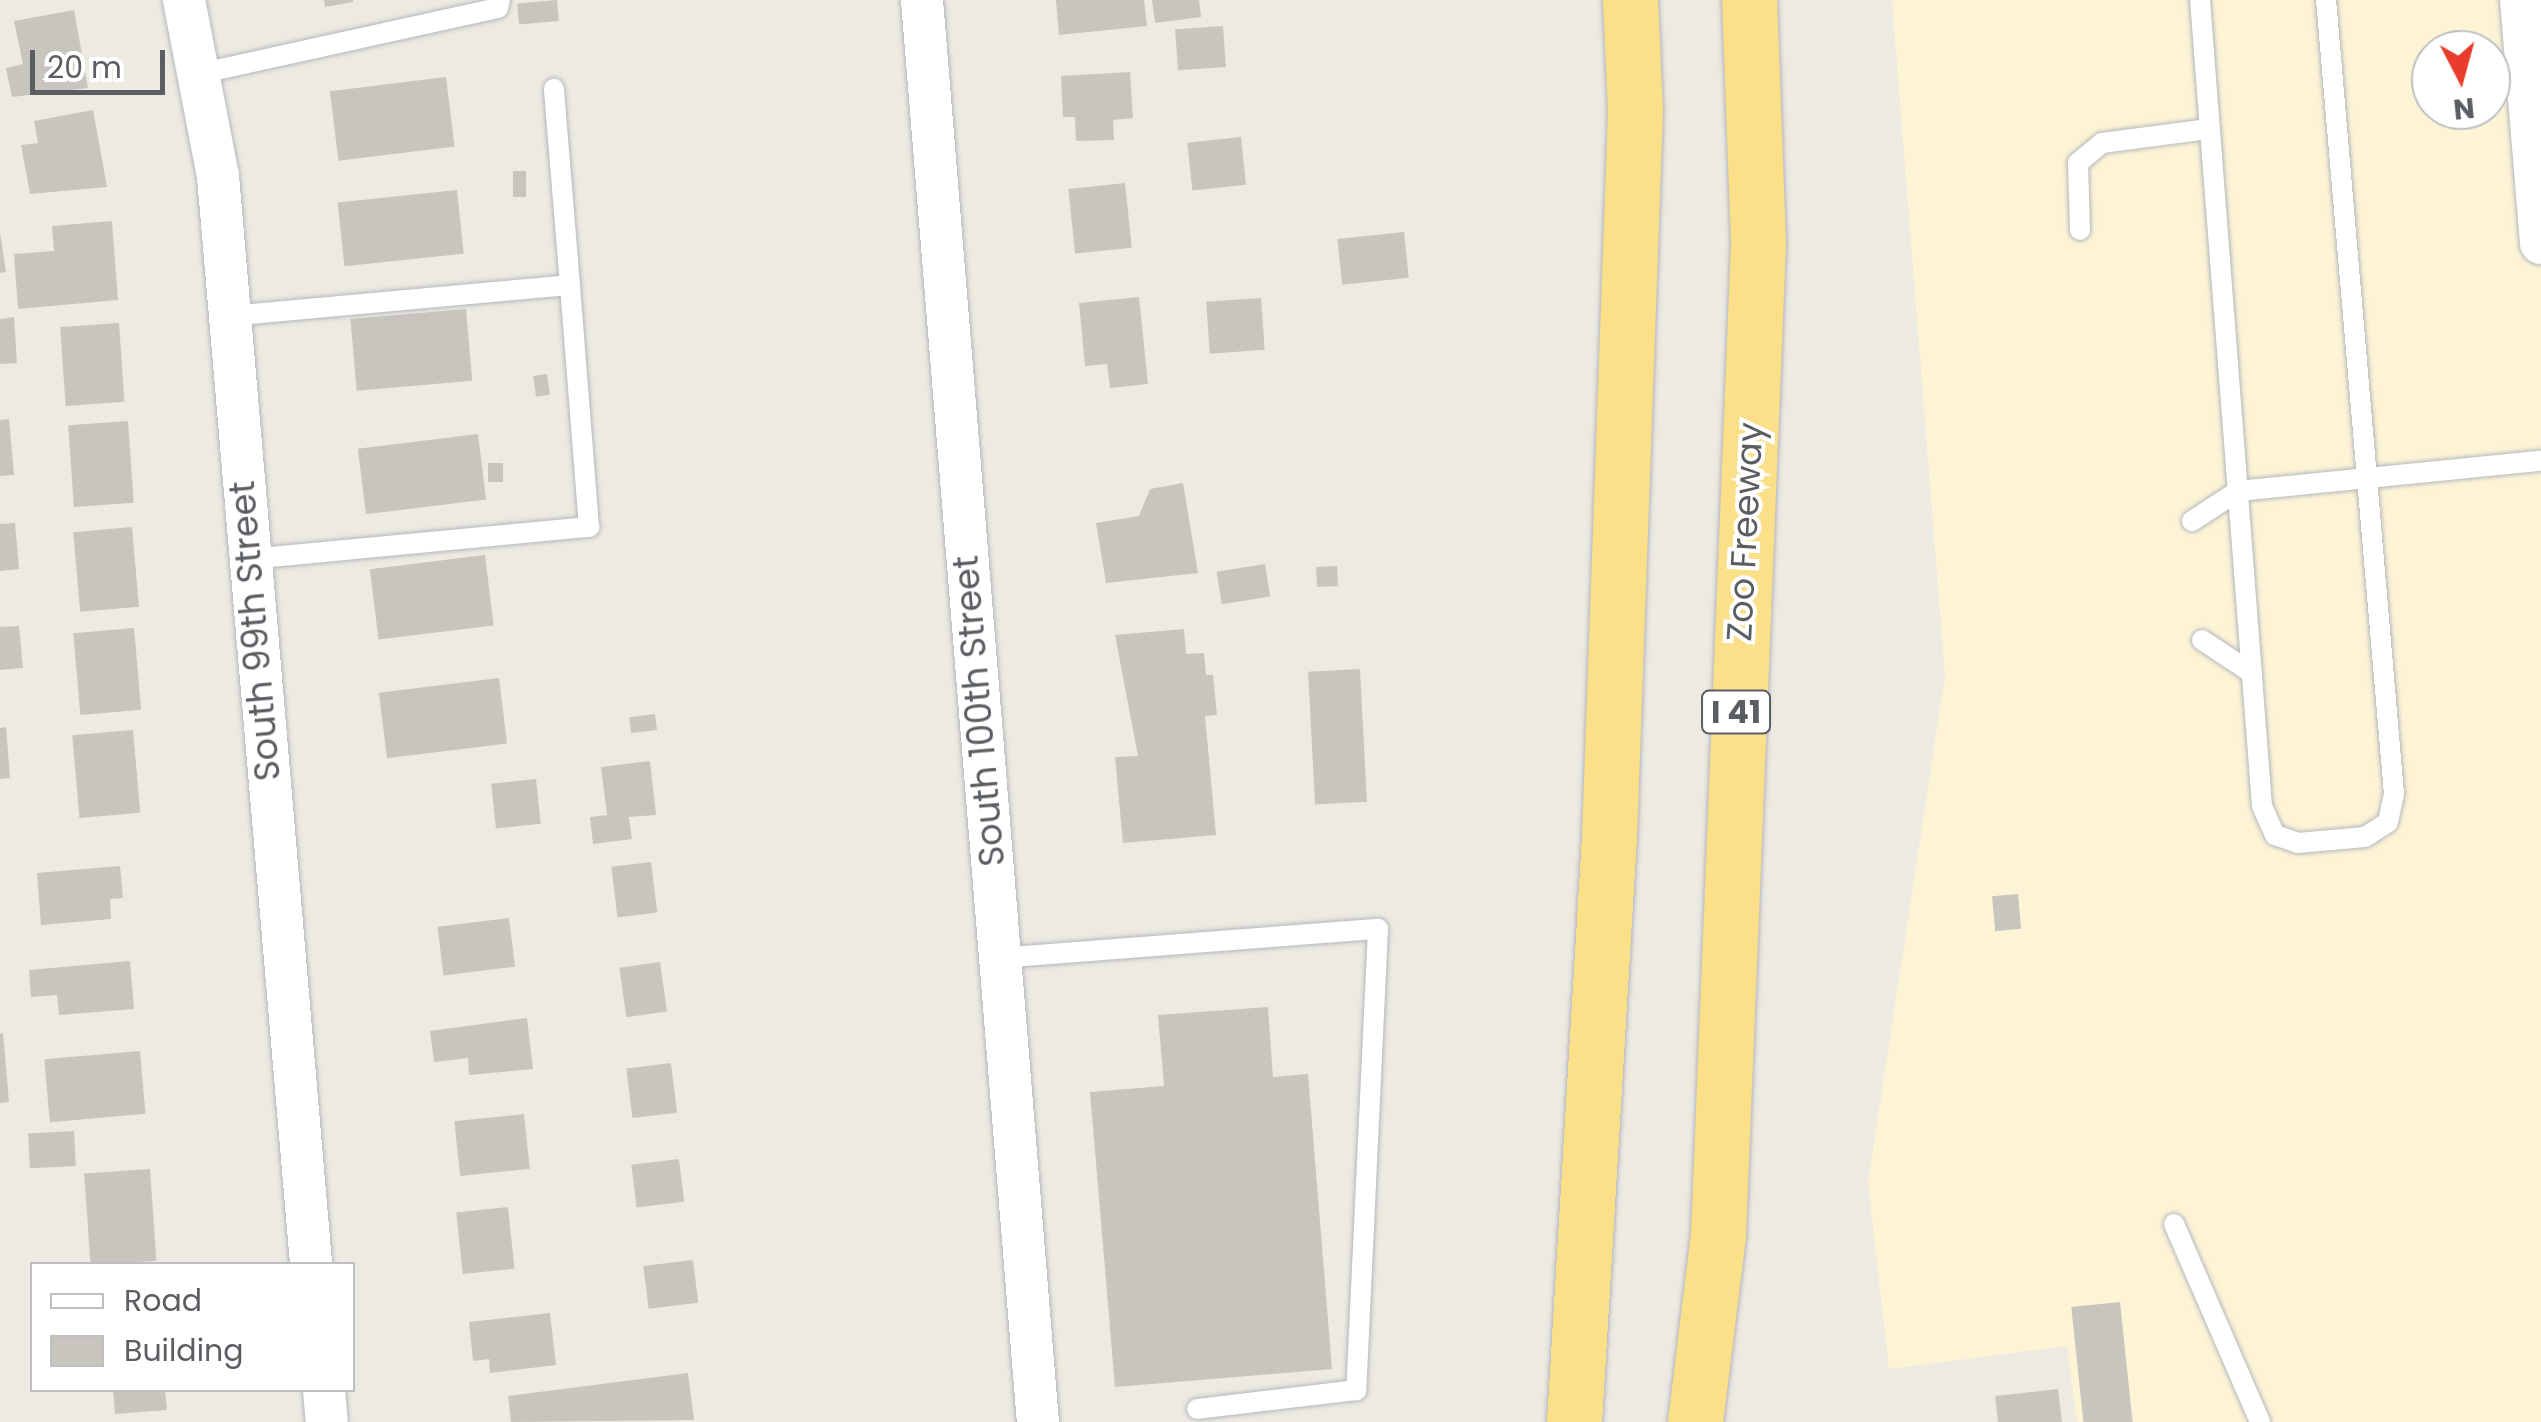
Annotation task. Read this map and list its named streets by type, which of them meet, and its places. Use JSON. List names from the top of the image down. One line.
{"streets":{"highway":["Zoo Freeway","I 41"],"street":["South 99th Street","South 100th Street"]},"legend":["Road","Building"],"scale_bar":"20 m","north":"bottom"}
